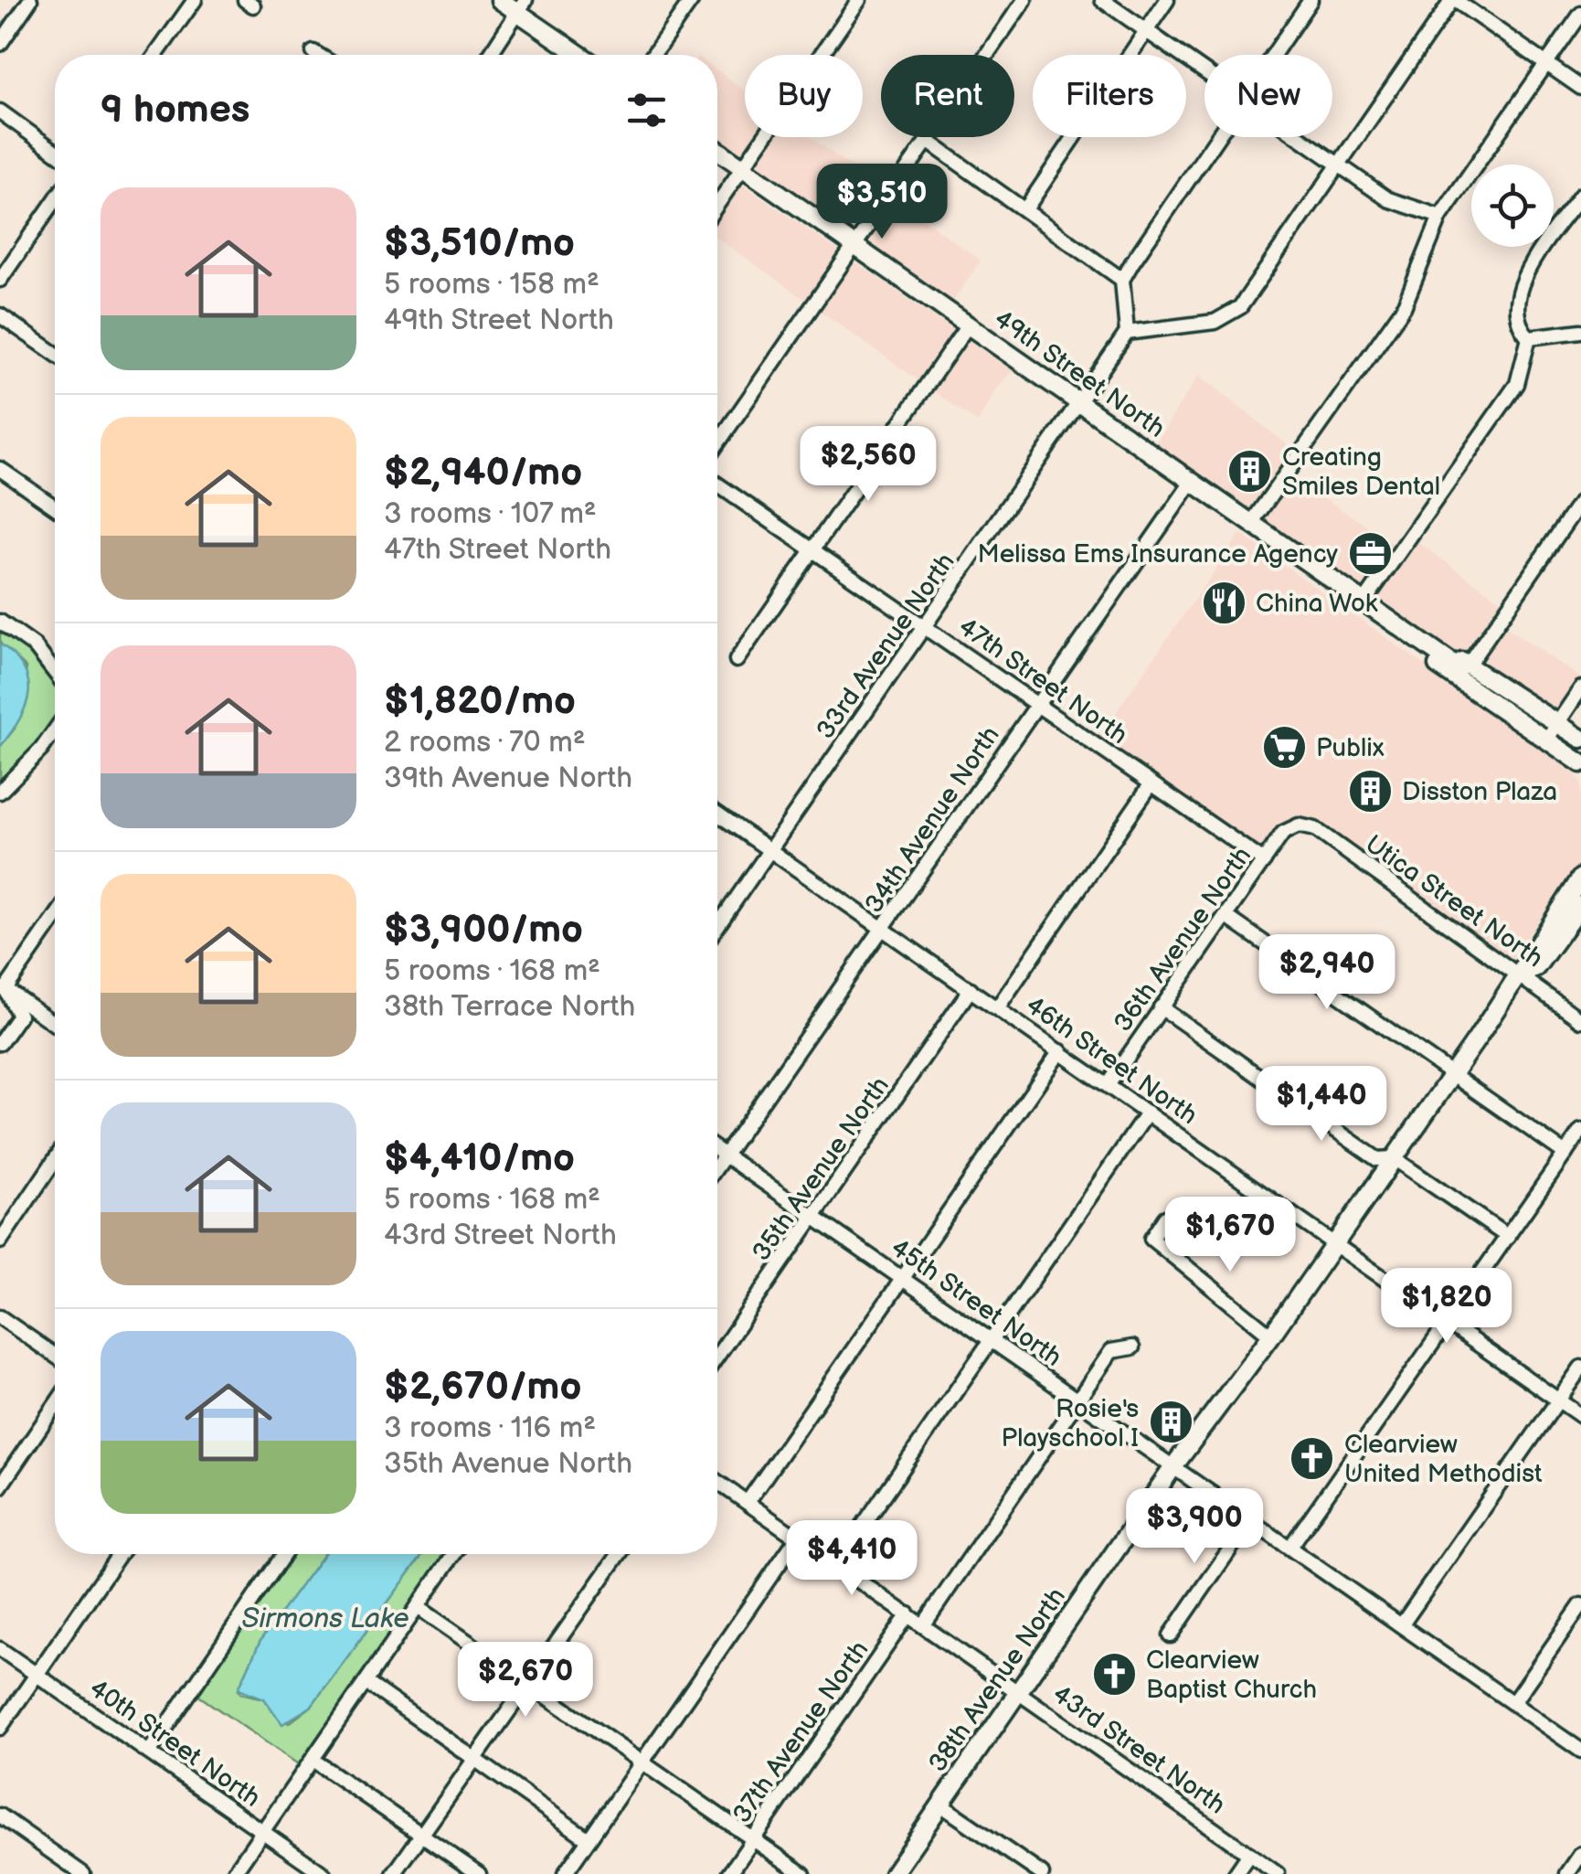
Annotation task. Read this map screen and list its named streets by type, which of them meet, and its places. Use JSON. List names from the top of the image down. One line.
{"streets":{"main road":["49th Street North","38th Avenue North"],"street":["33rd Avenue North","47th Street North","34th Avenue North","Utica Street North","36th Avenue North","46th Street North","35th Avenue North","45th Street North","37th Avenue North","40th Street North","43rd Street North"]},"crossings":[["49th Street North","33rd Avenue North"],["49th Street North","34th Avenue North"],["33rd Avenue North","47th Street North"],["33rd Avenue North","46th Street North"],["47th Street North","34th Avenue North"],["47th Street North","36th Avenue North"],["34th Avenue North","46th Street North"],["34th Avenue North","45th Street North"],["Utica Street North","36th Avenue North"],["Utica Street North","38th Avenue North"],["36th Avenue North","46th Street North"],["46th Street North","35th Avenue North"],["46th Street North","38th Avenue North"],["35th Avenue North","45th Street North"],["45th Street North","38th Avenue North"],["38th Avenue North","43rd Street North"],["37th Avenue North","43rd Street North"]],"water":["Sirmons Lake"],"places":{"building":["Creating Smiles Dental","Disston Plaza","Rosie's Playschool I"],"office":["Melissa Ems Insurance Agency"],"restaurant":["China Wok"],"supermarket":["Publix"],"church":["Clearview United Methodist","Clearview Baptist Church"]},"page":{"chip":["Buy","Rent","Filters","New"],"heading":"9 homes","price":["$3,510","$2,560","$2,940","$1,440","$1,670","$1,820","$3,900","$4,410","$2,670"],"list":[{"name":"$3,510/mo","note":"5 rooms · 158 m² · 49th Street North"},{"name":"$2,940/mo","note":"3 rooms · 107 m² · 47th Street North"},{"name":"$1,820/mo","note":"2 rooms · 70 m² · 39th Avenue North"},{"name":"$3,900/mo","note":"5 rooms · 168 m² · 38th Terrace North"},{"name":"$4,410/mo","note":"5 rooms · 168 m² · 43rd Street North"},{"name":"$2,670/mo","note":"3 rooms · 116 m² · 35th Avenue North"}]}}
